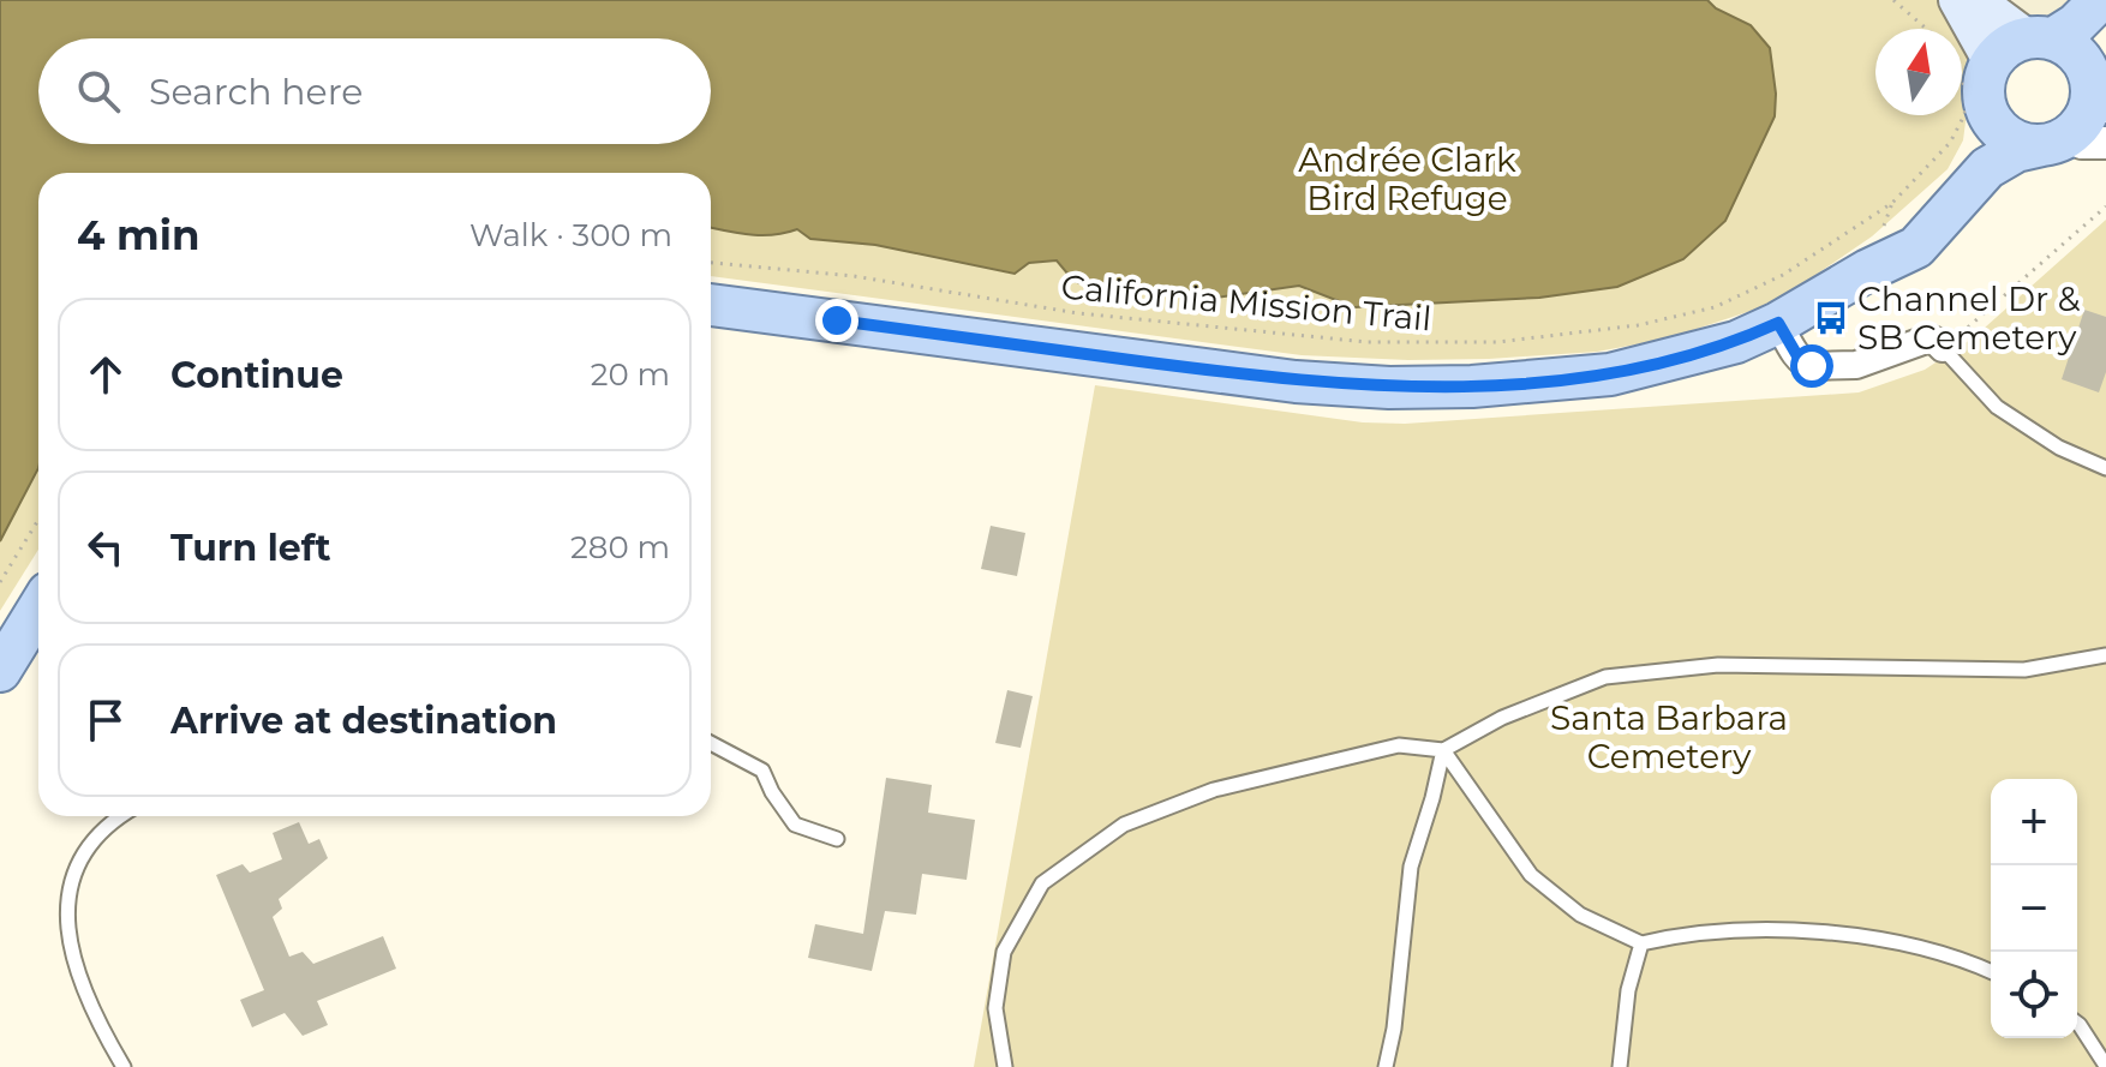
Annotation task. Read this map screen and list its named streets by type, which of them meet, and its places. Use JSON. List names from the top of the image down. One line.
{"streets":{"path":["California Mission Trail"]},"parks":["Andrée Clark Bird Refuge","Santa Barbara Cemetery"],"places":{"bus stop":["Channel Dr & SB Cemetery"]},"north":"top","page":{"search":"Search here","heading":["4 min","Walk · 300 m"],"list":[["Continue","20 m"],["Turn left","280 m"],"Arrive at destination"],"map_buttons":["+","−"]}}
